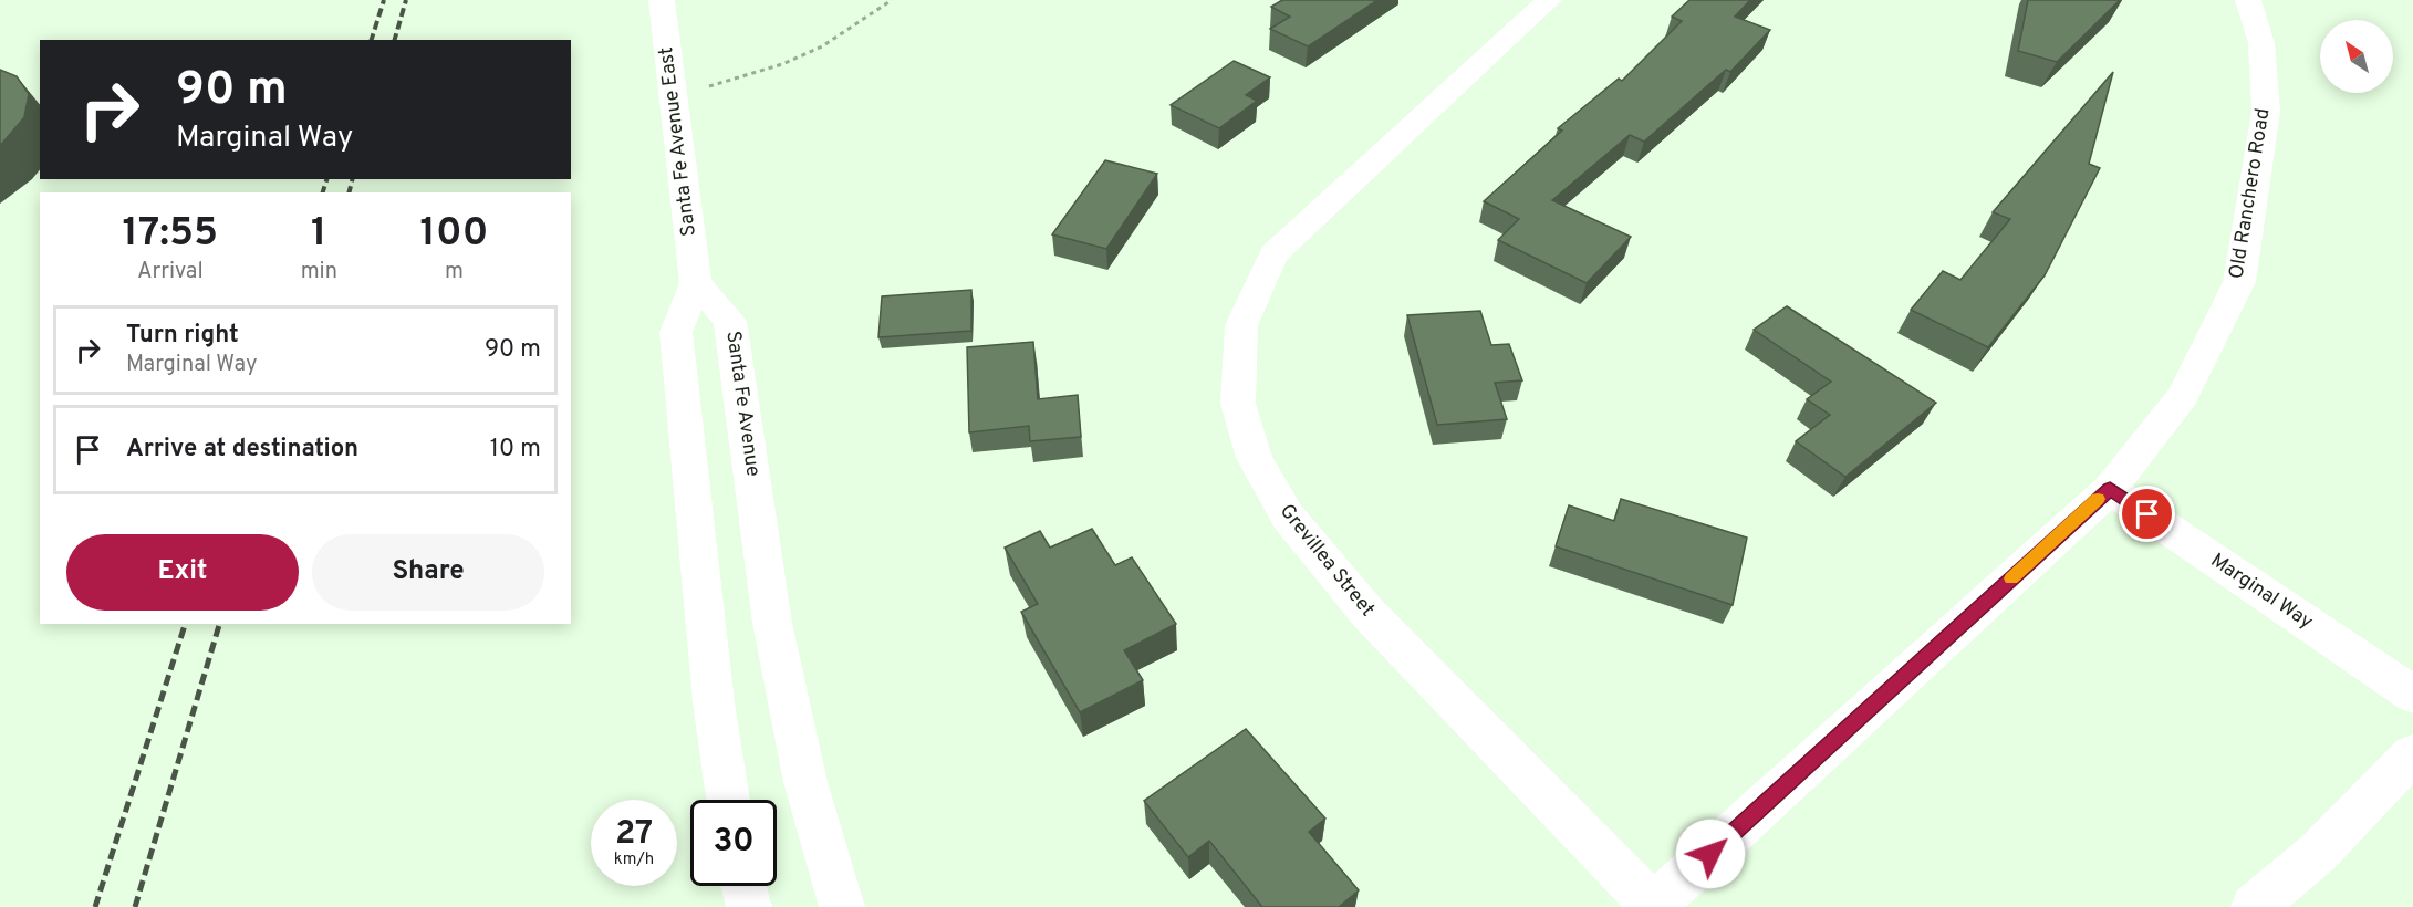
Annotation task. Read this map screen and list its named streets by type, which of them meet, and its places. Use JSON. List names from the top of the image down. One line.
{"streets":{"street":["Santa Fe Avenue East","Old Ranchero Road","Santa Fe Avenue","Grevillea Street","Marginal Way"]},"crossings":[["Santa Fe Avenue East","Santa Fe Avenue"],["Old Ranchero Road","Grevillea Street"],["Old Ranchero Road","Marginal Way"]],"north":"top left","page":{"turn":["90 m","Marginal Way"],"eta":["17:55","Arrival","1","min","100","m"],"list":[{"name":"Turn right","note":"Marginal Way","value":"90 m"},{"name":"Arrive at destination","value":"10 m"}],"buttons":["Exit","Share"],"speed":"27 km/h","limit":"30"}}
